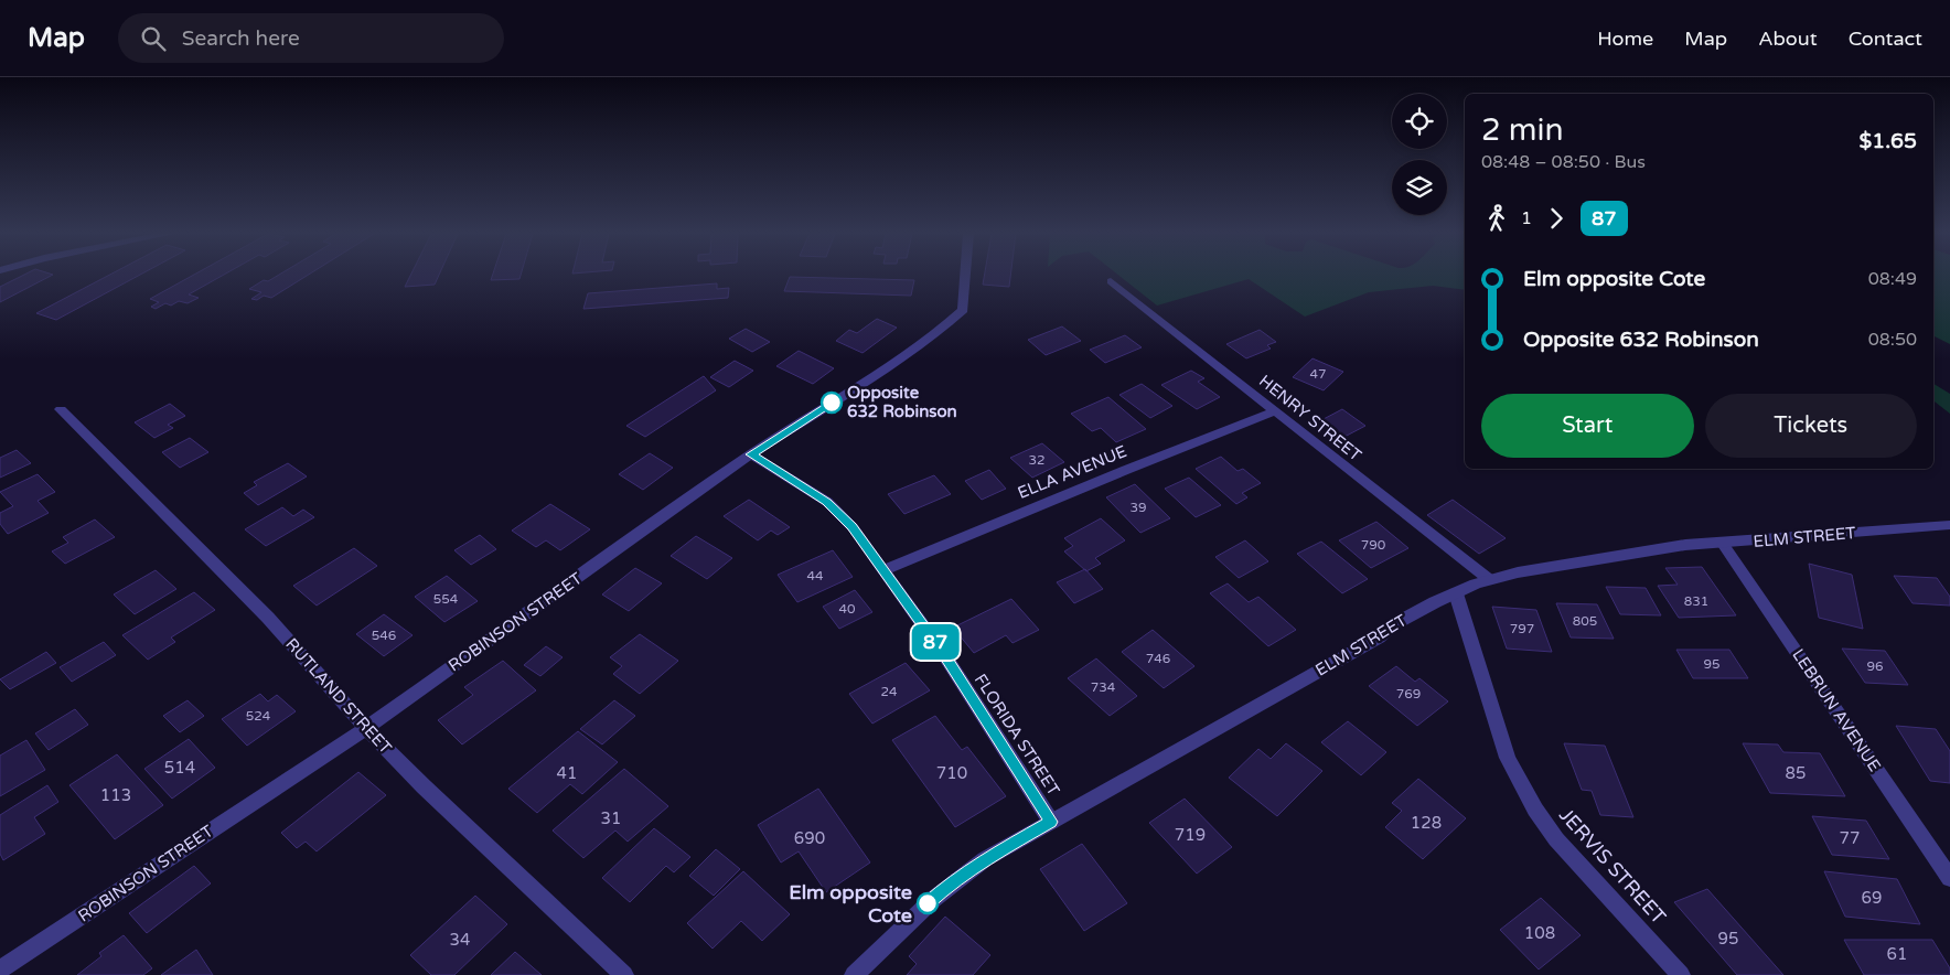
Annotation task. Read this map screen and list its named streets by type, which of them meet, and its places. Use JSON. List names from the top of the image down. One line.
{"streets":{"street":["HENRY STREET","ELLA AVENUE","ELM STREET","ROBINSON STREET","RUTLAND STREET","LEBRUN AVENUE","FLORIDA STREET","JERVIS STREET"]},"crossings":[["HENRY STREET","ELLA AVENUE"],["HENRY STREET","ELM STREET"],["ELLA AVENUE","FLORIDA STREET"],["ELM STREET","LEBRUN AVENUE"],["ELM STREET","FLORIDA STREET"],["ELM STREET","JERVIS STREET"],["ROBINSON STREET","RUTLAND STREET"],["ROBINSON STREET","FLORIDA STREET"]],"places":["Opposite 632 Robinson","Elm opposite Cote"],"lines":["bus line 87"],"house_numbers":["47","32","39","790","44","554","831","40","805","797","546","746","95","96","734","24","769","524","514","41","710","85","113","31","128","719","690","77","69","108","95","34","61"],"page":{"header":"Map","search":"Search here","nav":["Home","Map","About","Contact"],"on_map":"87","heading":["2 min","08:48 – 08:50 · Bus","$1.65"],"legs":["1","87"],"list":[{"name":"Elm opposite Cote","value":"08:49"},{"name":"Opposite 632 Robinson","value":"08:50"}],"buttons":["Start","Tickets"]}}
